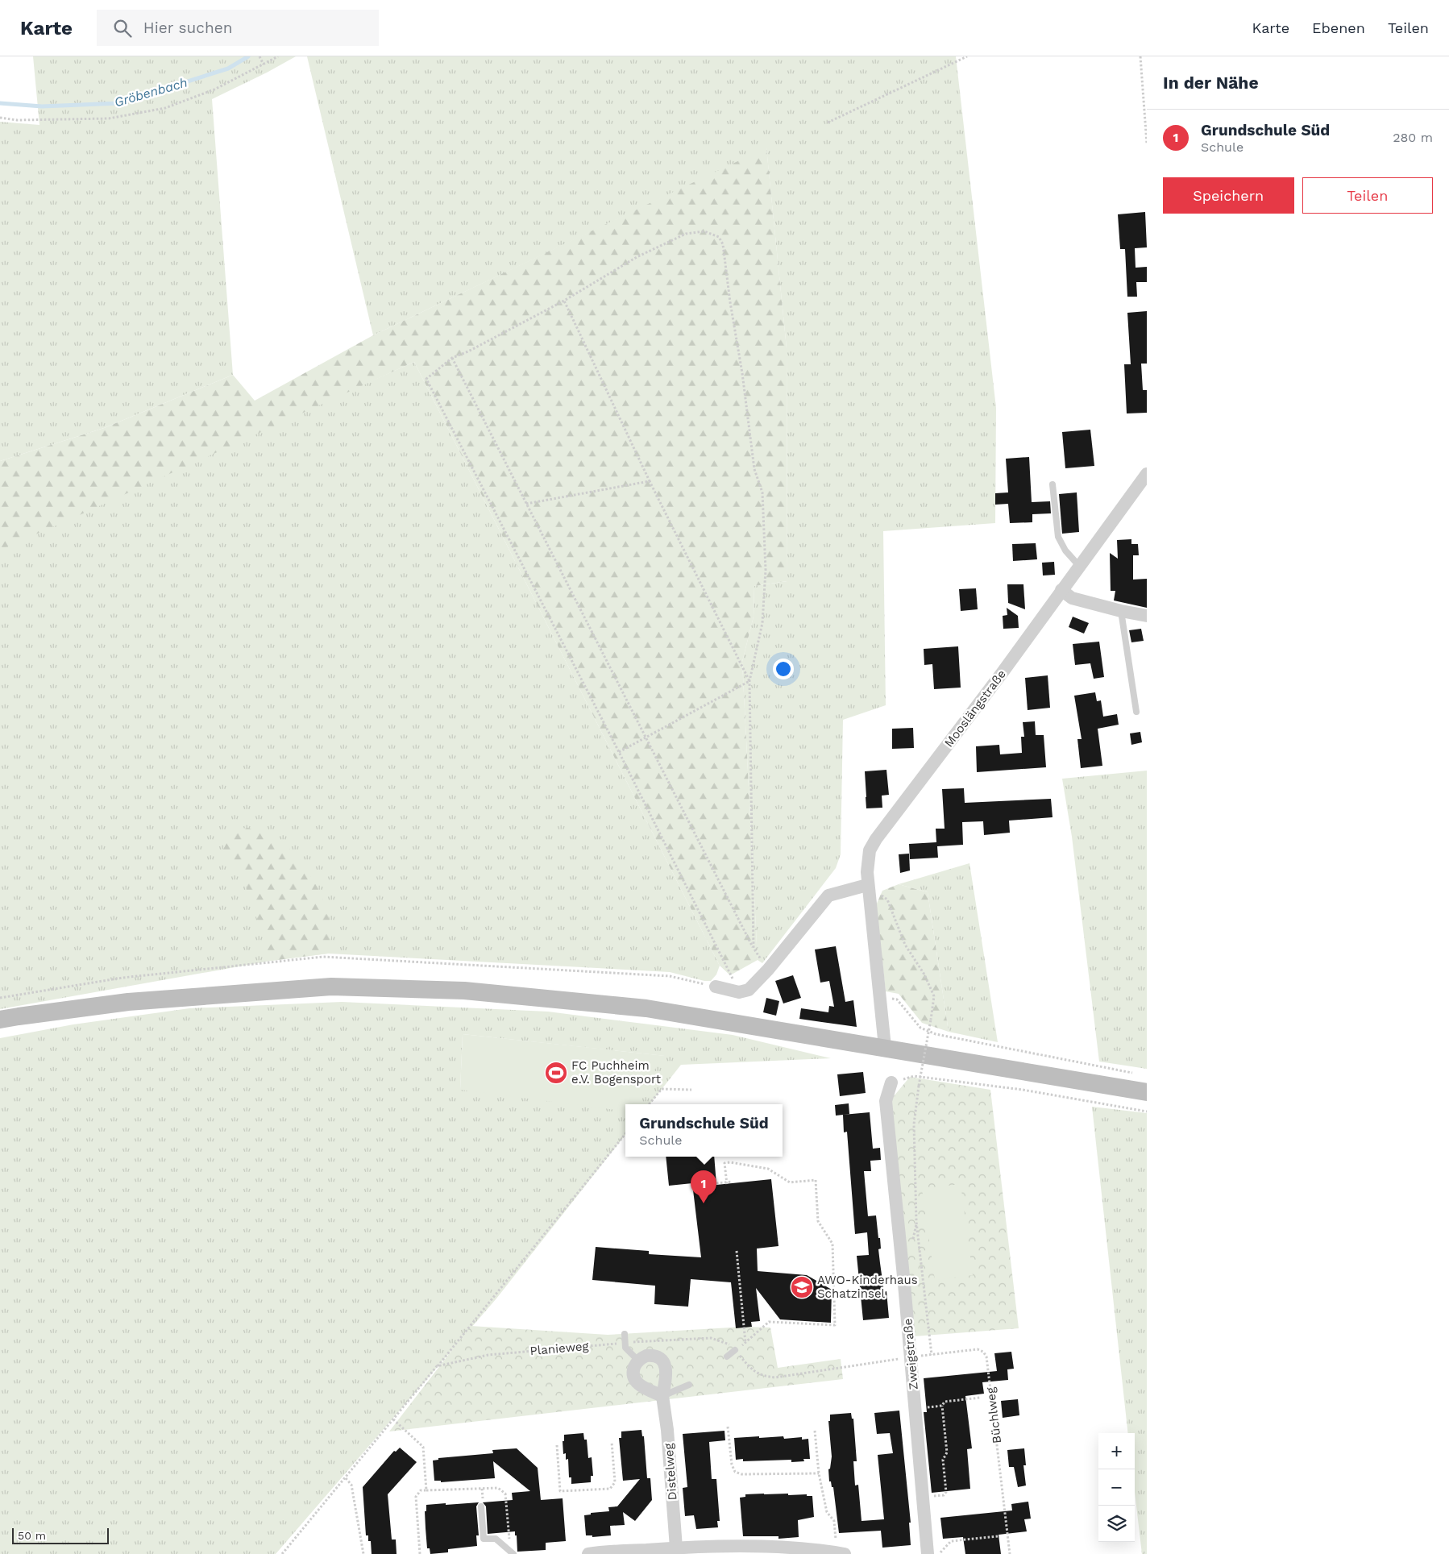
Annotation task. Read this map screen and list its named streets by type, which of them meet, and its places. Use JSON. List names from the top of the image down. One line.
{"streets":{"street":["Mooslängstraße","Zweigstraße","Distelweg"],"path":["Planieweg","Büchlweg"]},"crossings":[["Planieweg","Zweigstraße"],["Planieweg","Büchlweg"],["Zweigstraße","Büchlweg"]],"water":["Gröbenbach"],"places":{"sports":["FC Puchheim e.V. Bogensport"],"school or university":["AWO-Kinderhaus Schatzinsel"]},"scale_bar":"50 m","page":{"header":"Karte","search":"Hier suchen","nav":["Karte","Ebenen","Teilen"],"heading":"In der Nähe","list":[{"mark":"1","name":"Grundschule Süd","note":"Schule","value":"280 m"}],"buttons":["Speichern","Teilen"],"popup":["Grundschule Süd","Schule"],"pins":"1","map_buttons":["+","−"],"scale":"50 m"}}
